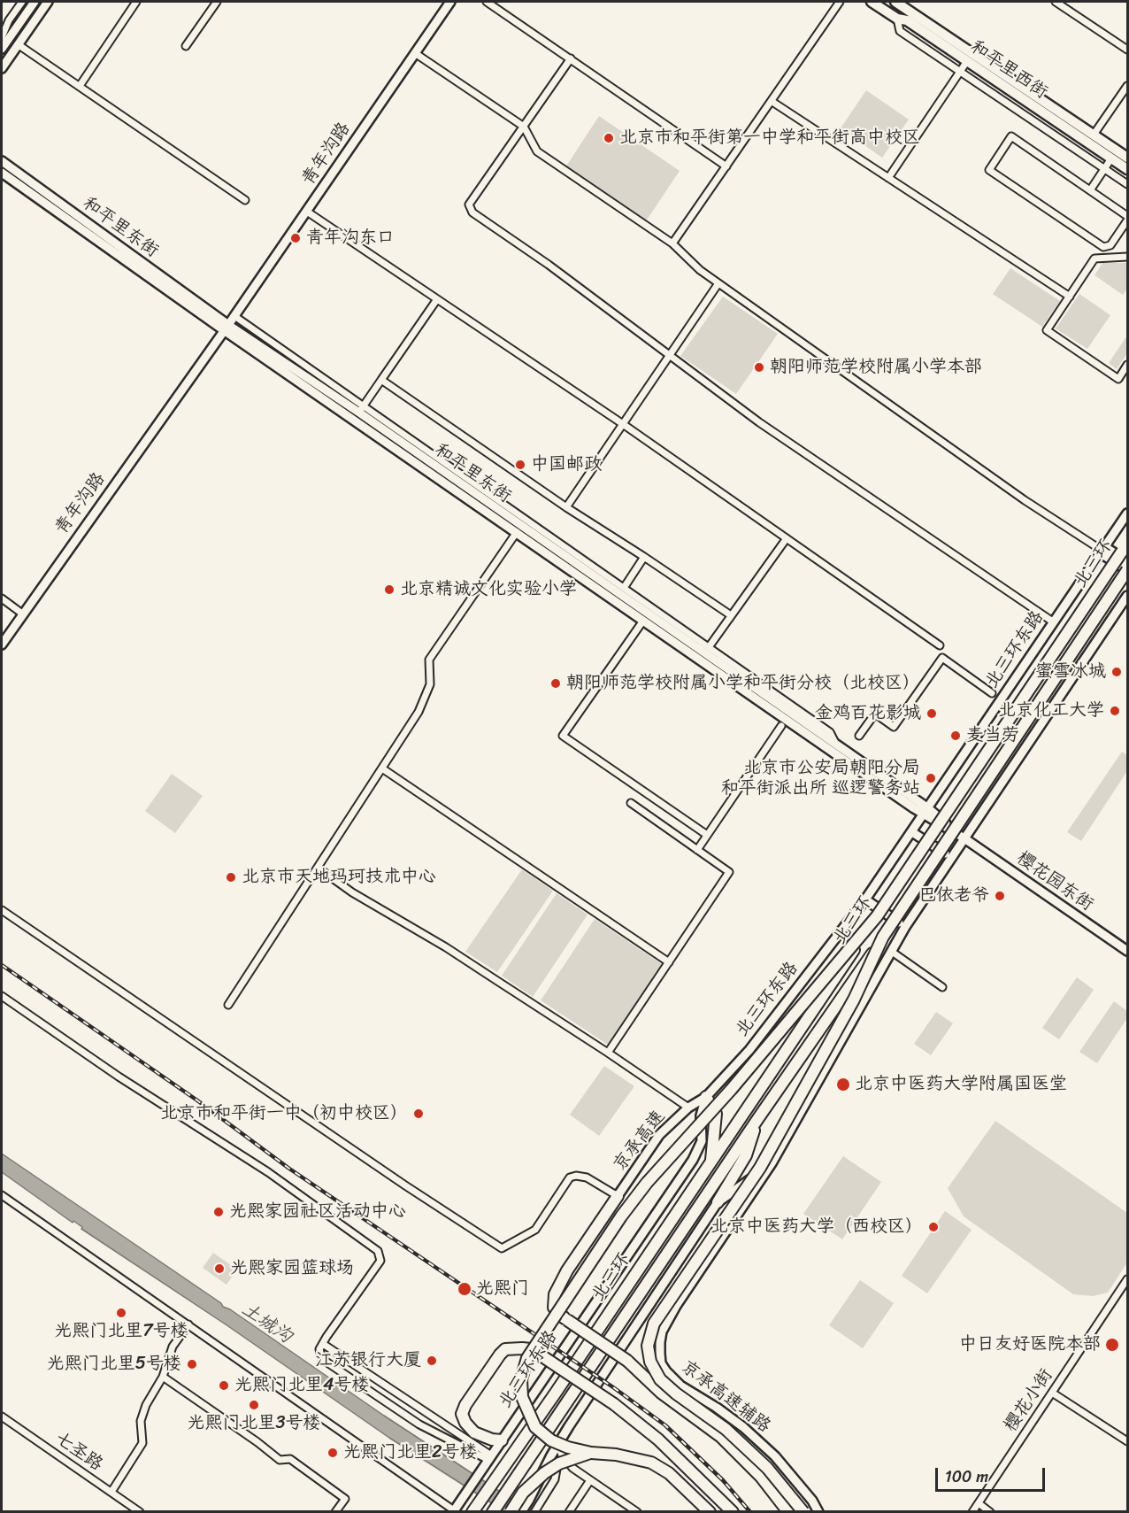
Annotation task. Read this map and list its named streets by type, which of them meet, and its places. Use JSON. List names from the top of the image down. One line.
{"streets":{"highway":["北三环","北三环东路"],"main road":["和平里西街"],"street":["青年沟路","和平里东街","樱花园东街","京承高速","京承高速辅路","樱花小街","七圣路"]},"crossings":[["青年沟路","和平里东街"],["和平里东街","北三环东路"],["和平里东街","樱花园东街"],["北三环","北三环东路"],["北三环东路","樱花园东街"],["北三环东路","京承高速"]],"water":["土城沟"],"places":["北京市和平街第一中学和平街高中校区","青年沟东口","朝阳师范学校附属小学本部","中国邮政","北京精诚文化实验小学","蜜雪冰城","朝阳师范学校附属小学和平街分校（北校区）","北京化工大学","金鸡百花影城","麦当劳","北京市公安局朝阳分局 和平街派出所 巡逻警务站","北京市天地玛珂技术中心","巴依老爷","北京中医药大学附属国医堂","北京市和平街一中（初中校区）","光熙家园社区活动中心","北京中医药大学（西校区）","光熙家园篮球场","光熙门","光熙门北里7号楼","中日友好医院本部","江苏银行大厦","光熙门北里5号楼","光熙门北里4号楼","光熙门北里3号楼","光熙门北里2号楼"],"scale_bar":"100 m"}
